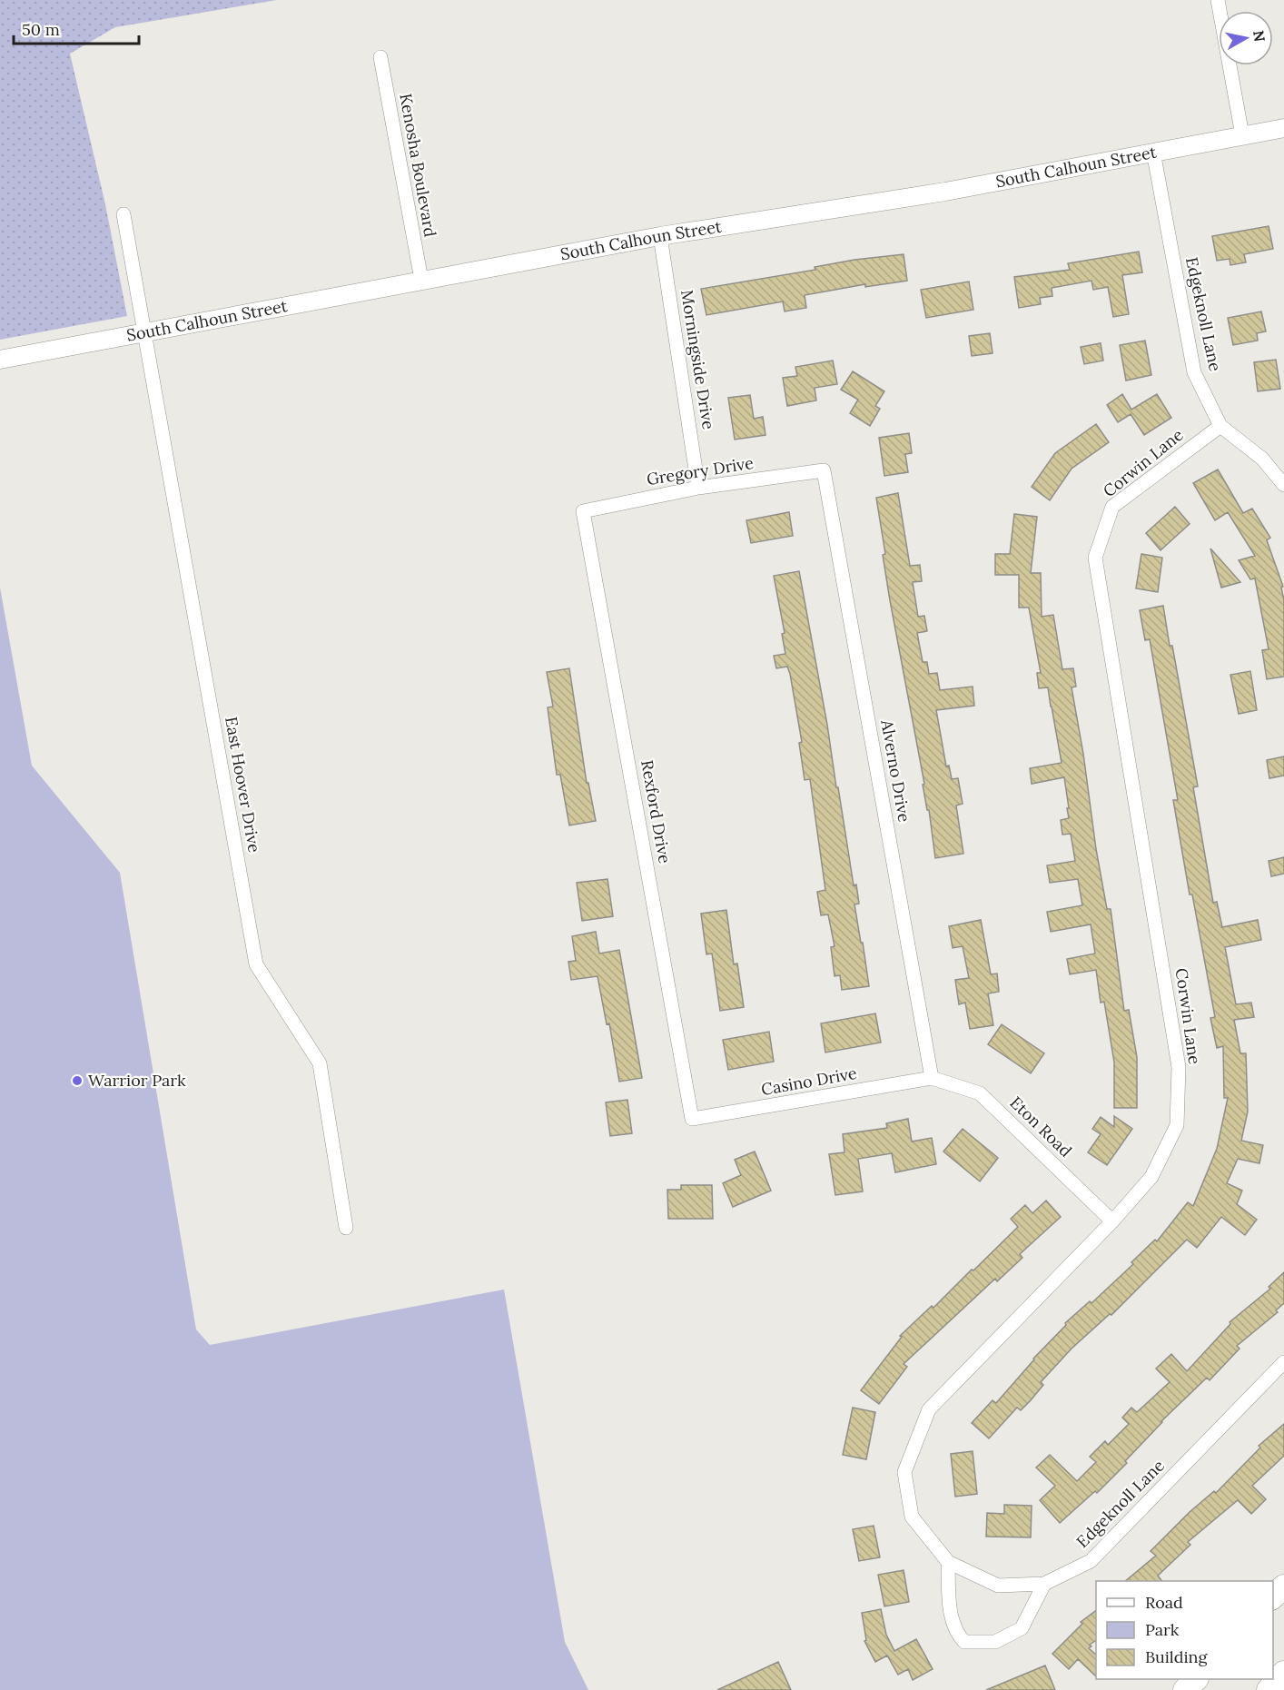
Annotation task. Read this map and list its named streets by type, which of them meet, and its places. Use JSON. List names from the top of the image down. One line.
{"streets":{"street":["Kenosha Boulevard","South Calhoun Street","Edgeknoll Lane","Morningside Drive","Corwin Lane","Gregory Drive","Alverno Drive","East Hoover Drive","Rexford Drive","Casino Drive","Eton Road"]},"crossings":[["Kenosha Boulevard","South Calhoun Street"],["South Calhoun Street","Edgeknoll Lane"],["South Calhoun Street","Morningside Drive"],["South Calhoun Street","East Hoover Drive"],["Edgeknoll Lane","Corwin Lane"],["Morningside Drive","Gregory Drive"],["Corwin Lane","Eton Road"],["Gregory Drive","Alverno Drive"],["Gregory Drive","Rexford Drive"],["Alverno Drive","Casino Drive"],["Alverno Drive","Eton Road"],["Rexford Drive","Casino Drive"],["Casino Drive","Eton Road"]],"places":["Warrior Park"],"legend":["Road","Park","Building"],"scale_bar":"50 m","north":"right"}
